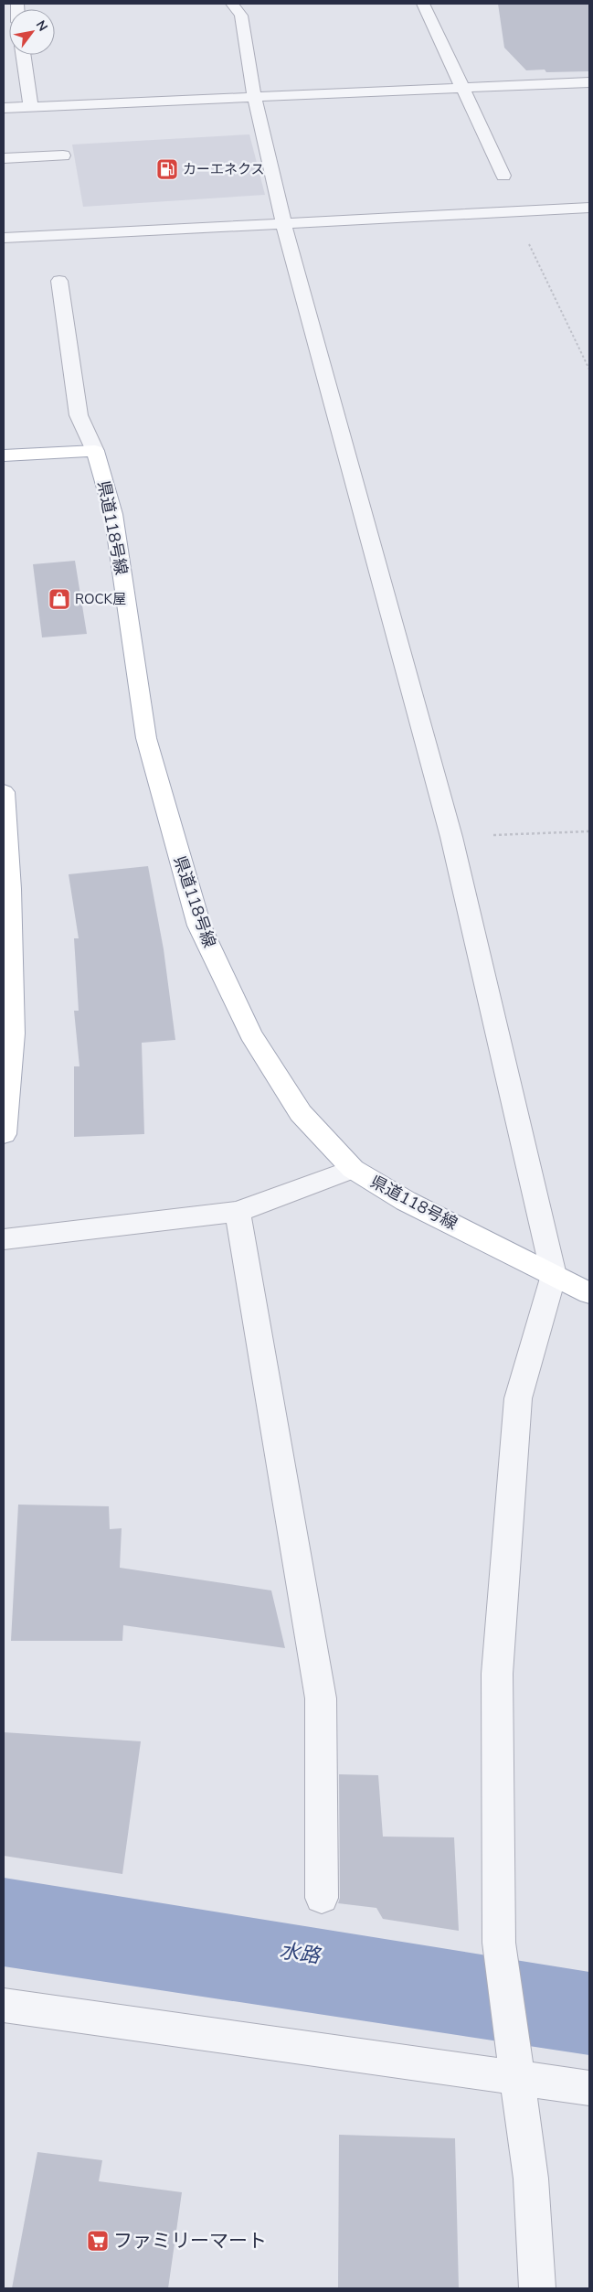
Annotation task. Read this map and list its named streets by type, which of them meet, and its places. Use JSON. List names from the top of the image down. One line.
{"streets":{"main road":["県道118号線"]},"water":["水路"],"places":{"fuel station":["カーエネクス"],"shop":["ROCK屋"],"supermarket":["ファミリーマート"]},"north":"top right"}
